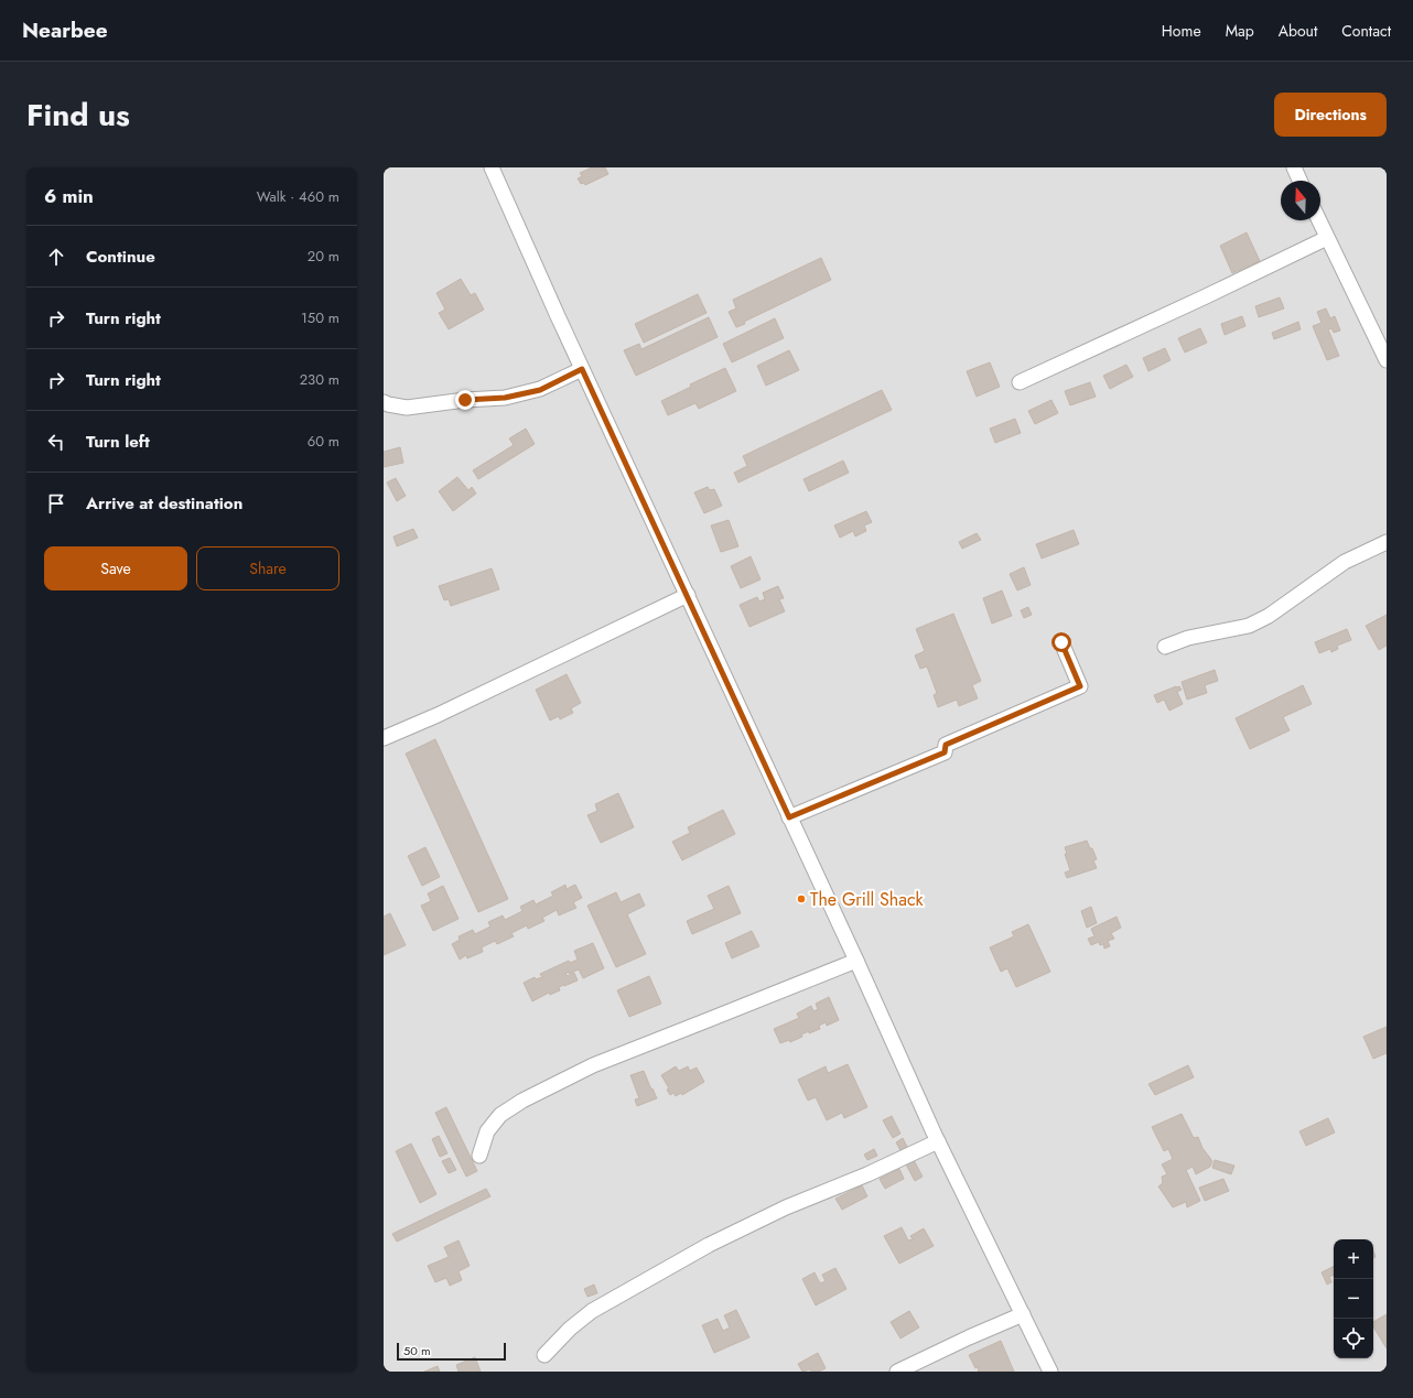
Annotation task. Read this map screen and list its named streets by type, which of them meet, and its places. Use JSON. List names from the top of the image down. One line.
{"places":["The Grill Shack"],"scale_bar":"50 m","north":"top","page":{"header":"Nearbee","nav":["Home","Map","About","Contact"],"title":"Find us","buttons":["Directions",["Save","Share"]],"heading":["6 min","Walk · 460 m"],"list":[["Continue","20 m"],["Turn right","150 m"],["Turn right","230 m"],["Turn left","60 m"],"Arrive at destination"],"map_buttons":["+","−"],"scale":"50 m"}}
